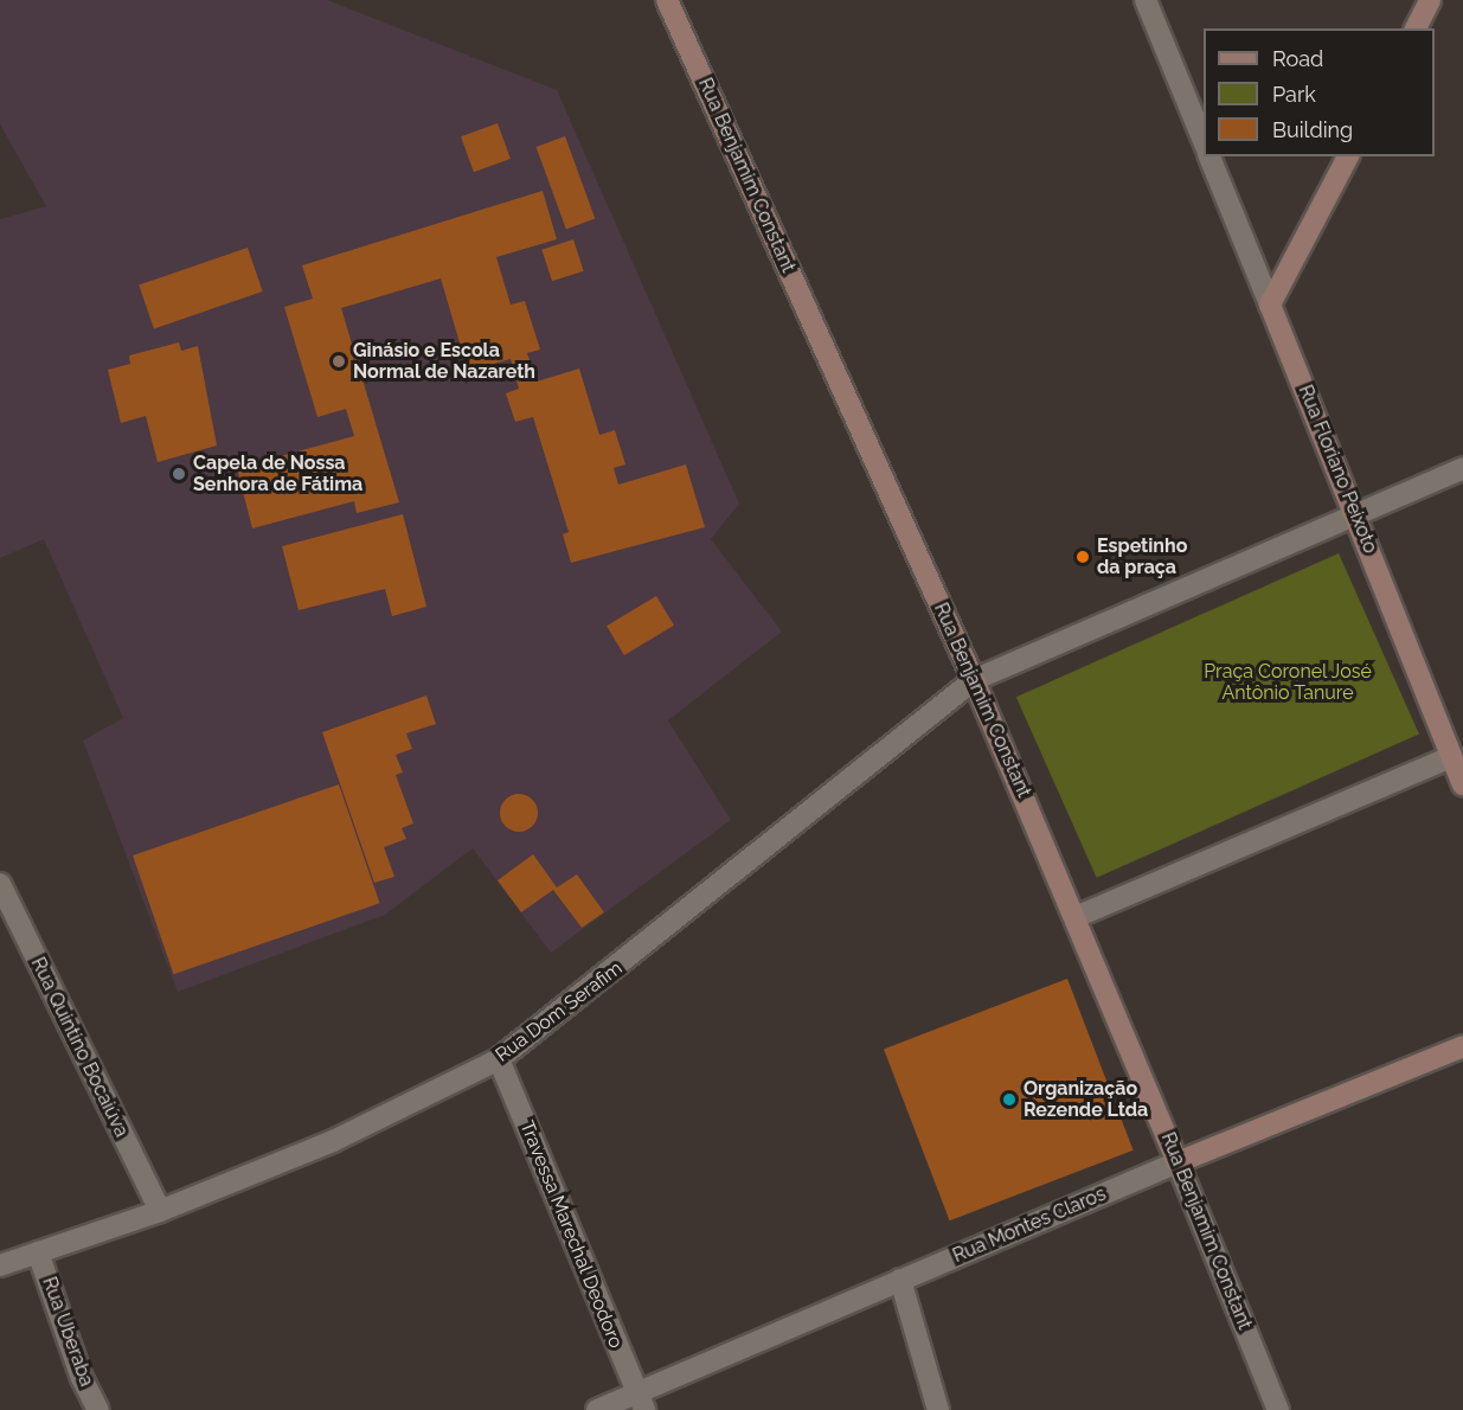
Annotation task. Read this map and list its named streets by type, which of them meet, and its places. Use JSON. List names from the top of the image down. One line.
{"streets":{"street":["Rua Benjamim Constant","Rua Floriano Peixoto","Rua Dom Serafim","Rua Quintino Bocaiúva","Rua Montes Claros","Travessa Marechal Deodoro","Rua Uberaba"]},"crossings":[["Rua Benjamim Constant","Rua Dom Serafim"],["Rua Benjamim Constant","Rua Montes Claros"],["Rua Dom Serafim","Rua Quintino Bocaiúva"],["Rua Dom Serafim","Travessa Marechal Deodoro"],["Rua Dom Serafim","Rua Uberaba"],["Rua Montes Claros","Travessa Marechal Deodoro"]],"parks":["Praça Coronel José Antônio Tanure"],"places":["Ginásio e Escola Normal de Nazareth","Capela de Nossa Senhora de Fátima","Espetinho da praça","Organização Rezende Ltda"],"legend":["Road","Park","Building"]}
